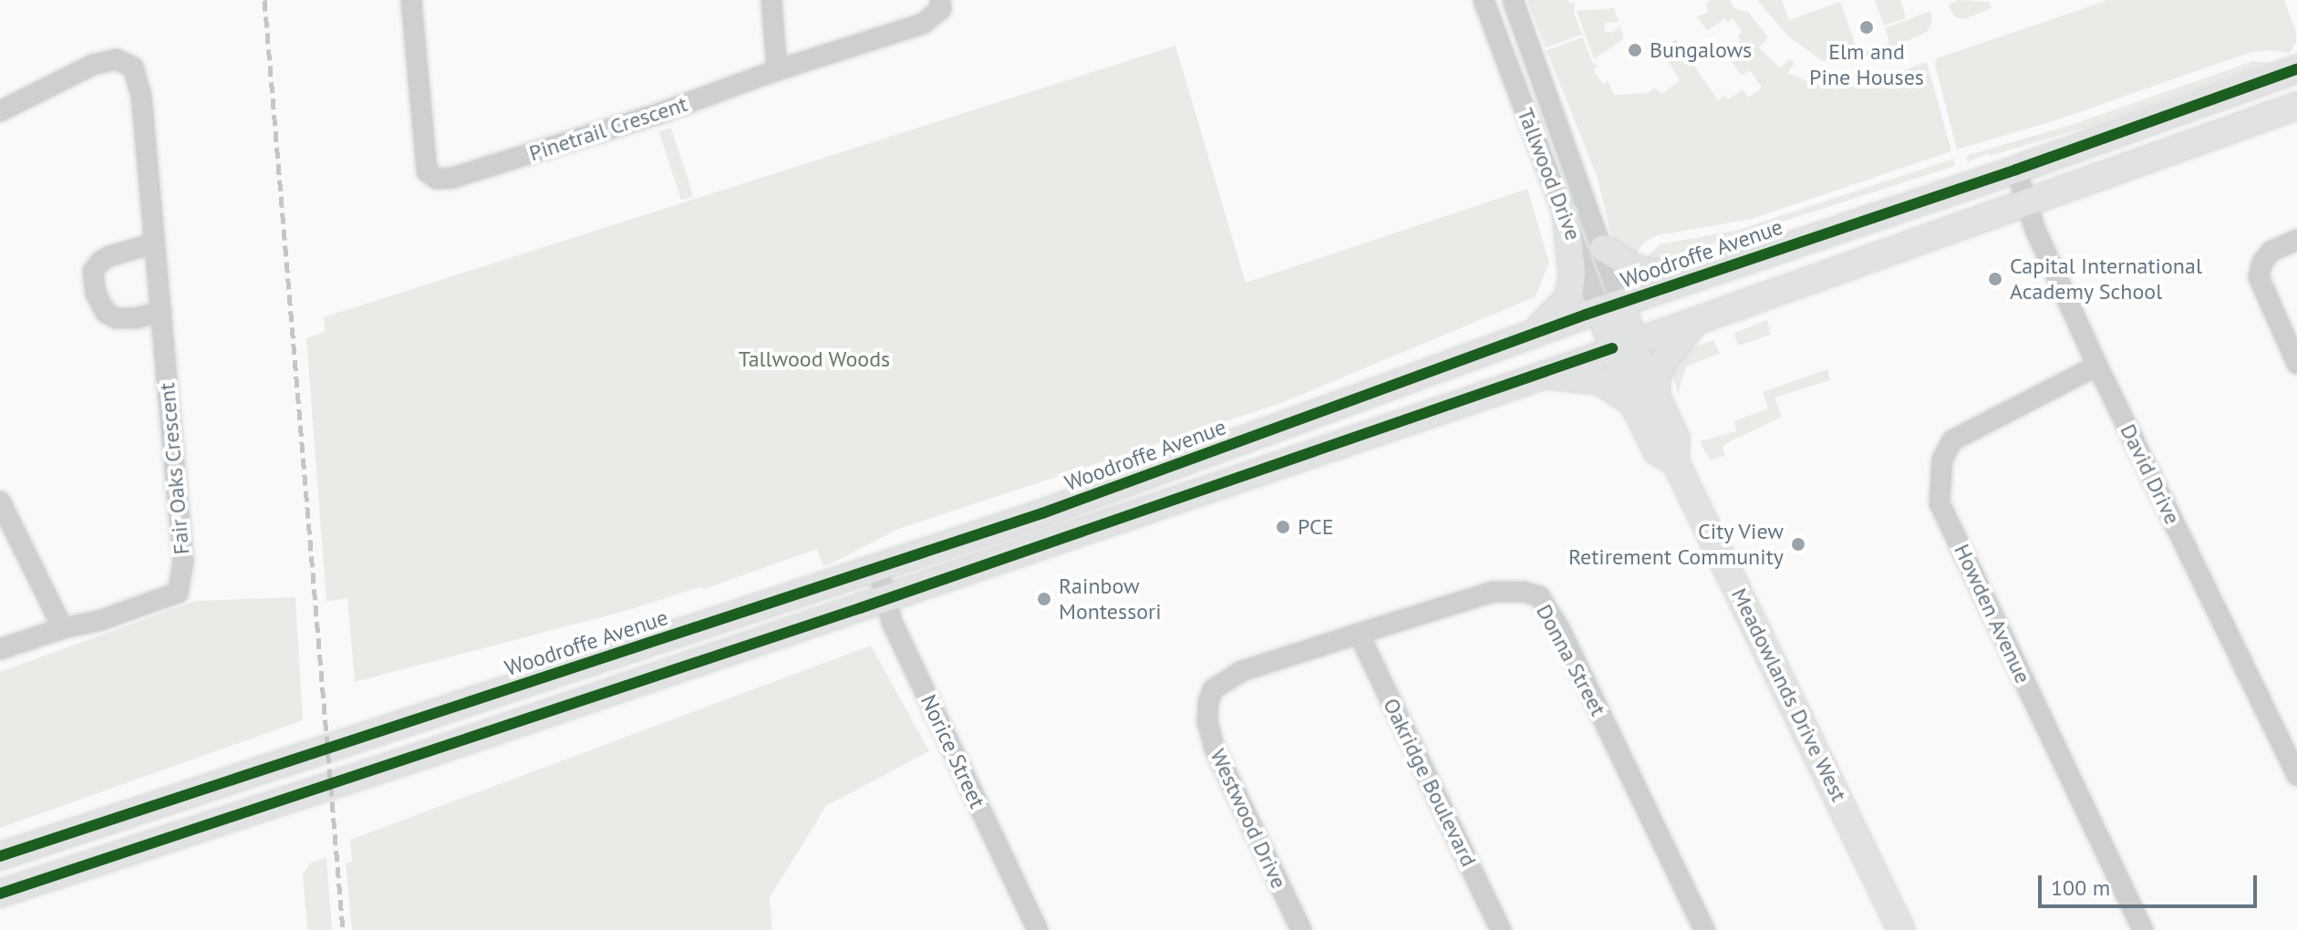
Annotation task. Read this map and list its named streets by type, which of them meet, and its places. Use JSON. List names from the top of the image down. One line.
{"streets":{"main road":["Tallwood Drive","Woodroffe Avenue","Meadowlands Drive West"],"street":["Pinetrail Crescent","Fair Oaks Crescent","David Drive","Howden Avenue","Donna Street","Norice Street","Oakridge Boulevard","Westwood Drive"]},"crossings":[["Tallwood Drive","Woodroffe Avenue"],["Tallwood Drive","Meadowlands Drive West"],["Woodroffe Avenue","David Drive"],["Woodroffe Avenue","Norice Street"],["David Drive","Howden Avenue"],["Donna Street","Oakridge Boulevard"],["Donna Street","Westwood Drive"]],"parks":["Tallwood Woods"],"places":["Elm and Pine Houses","Bungalows","Capital International Academy School","PCE","City View Retirement Community","Rainbow Montessori"],"scale_bar":"100 m"}
